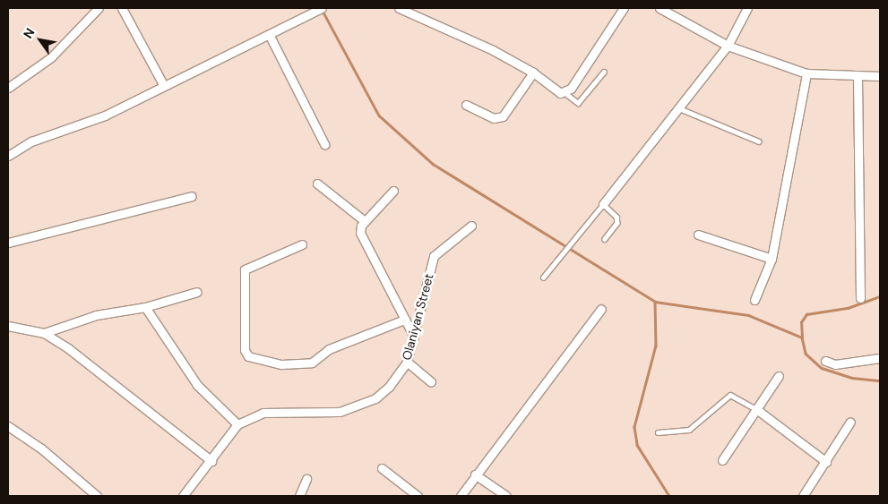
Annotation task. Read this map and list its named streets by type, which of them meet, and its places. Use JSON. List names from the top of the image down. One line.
{"streets":{"street":["Olaniyan Street"]},"north":"top left"}
